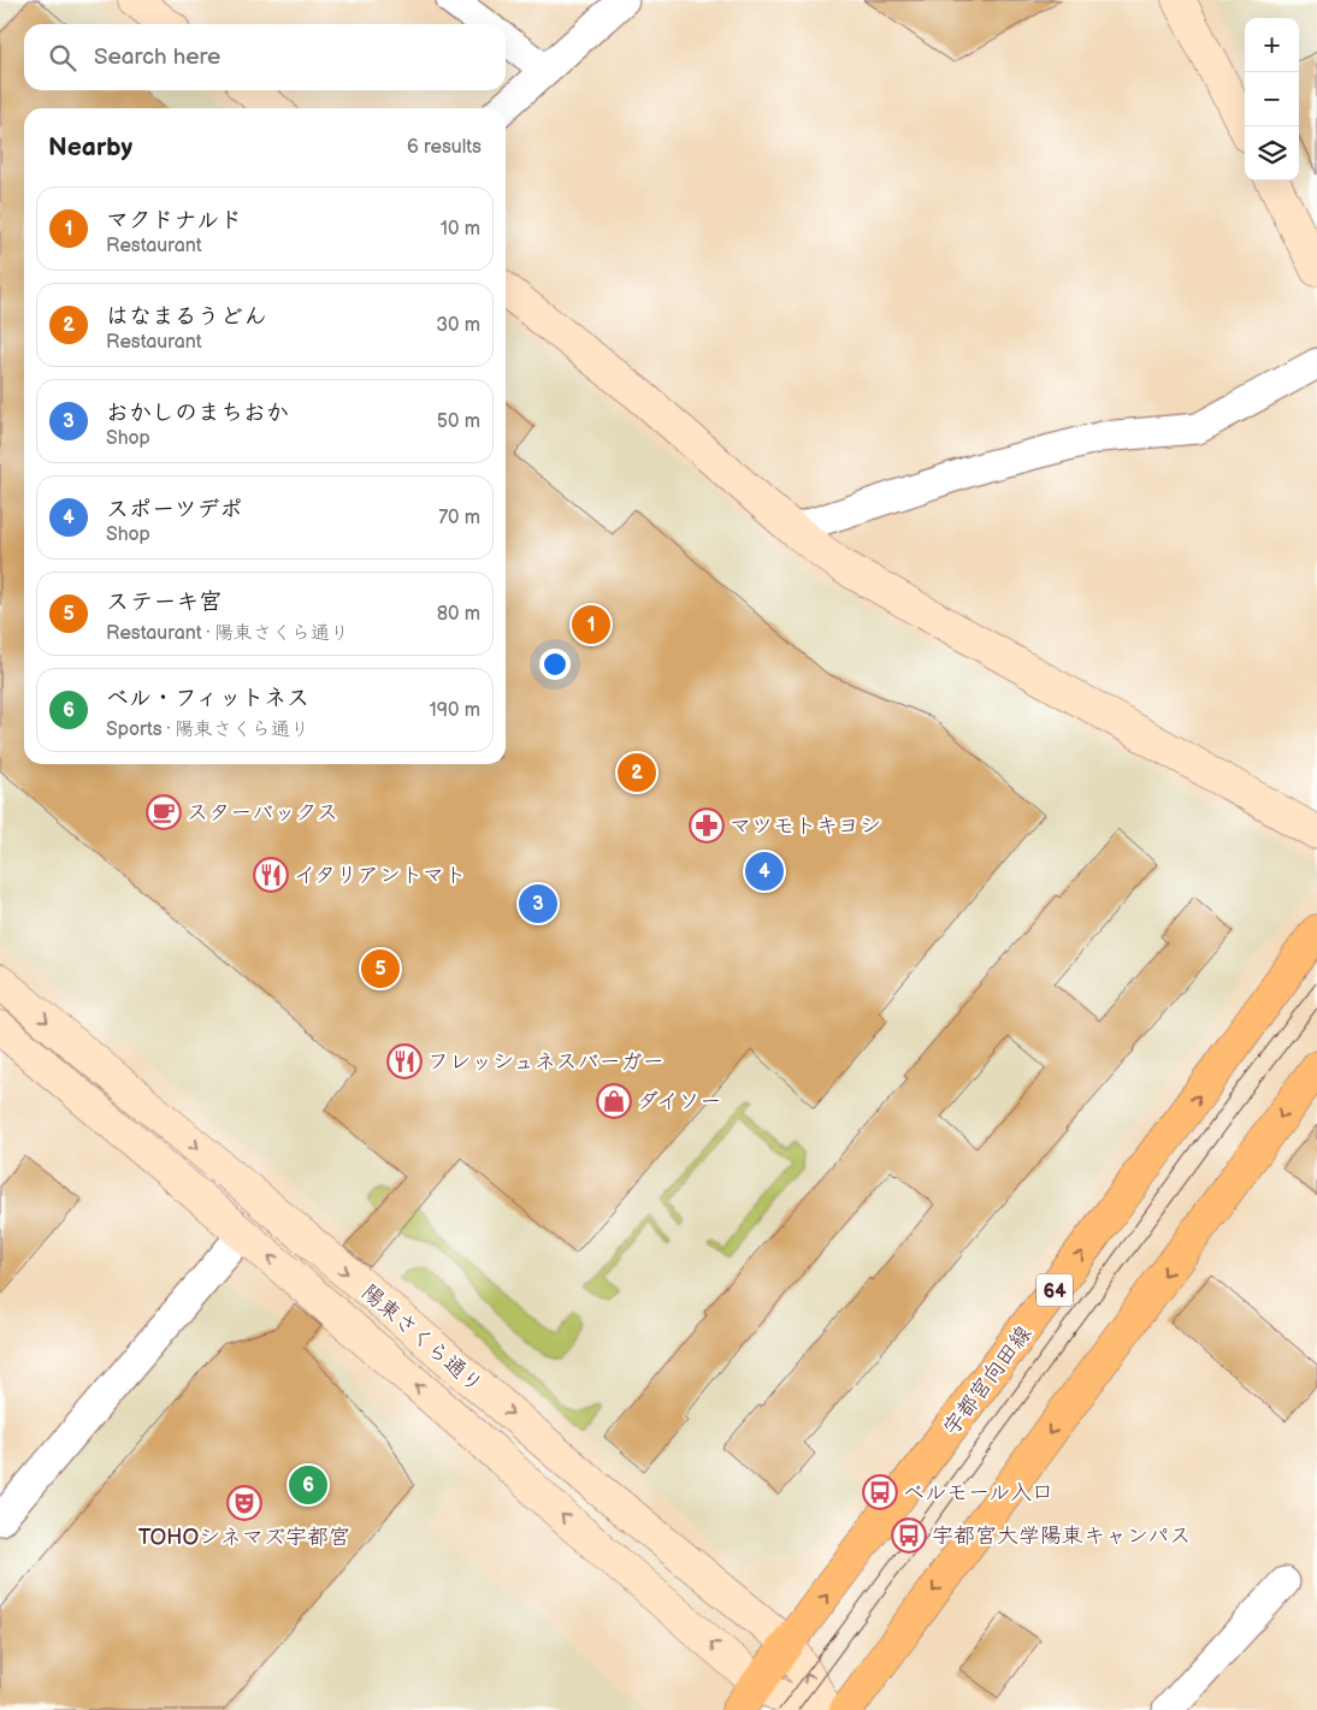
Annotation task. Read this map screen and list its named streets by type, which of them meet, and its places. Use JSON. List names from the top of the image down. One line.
{"streets":{"main road":["64","宇都宮向田線"],"street":["陽東さくら通り"]},"crossings":[["陽東さくら通り","宇都宮向田線"]],"places":{"cafe":["スターバックス"],"pharmacy":["マツモトキヨシ"],"restaurant":["イタリアントマト","フレッシュネスバーガー"],"shop":["ダイソー"],"bus stop":["ベルモール入口","宇都宮大学陽東キャンパス"],"theatre":["TOHOシネマズ宇都宮"]},"page":{"map_buttons":["+","−"],"search":"Search here","heading":["Nearby","6 results"],"list":[{"mark":"1","name":"マクドナルド","note":"Restaurant","value":"10 m"},{"mark":"2","name":"はなまるうどん","note":"Restaurant","value":"30 m"},{"mark":"3","name":"おかしのまちおか","note":"Shop","value":"50 m"},{"mark":"4","name":"スポーツデポ","note":"Shop","value":"70 m"},{"mark":"5","name":"ステーキ宮","note":"Restaurant · 陽東さくら通り","value":"80 m"},{"mark":"6","name":"ベル・フィットネス","note":"Sports · 陽東さくら通り","value":"190 m"}],"pins":["1","2","4","3","5","6"]}}
